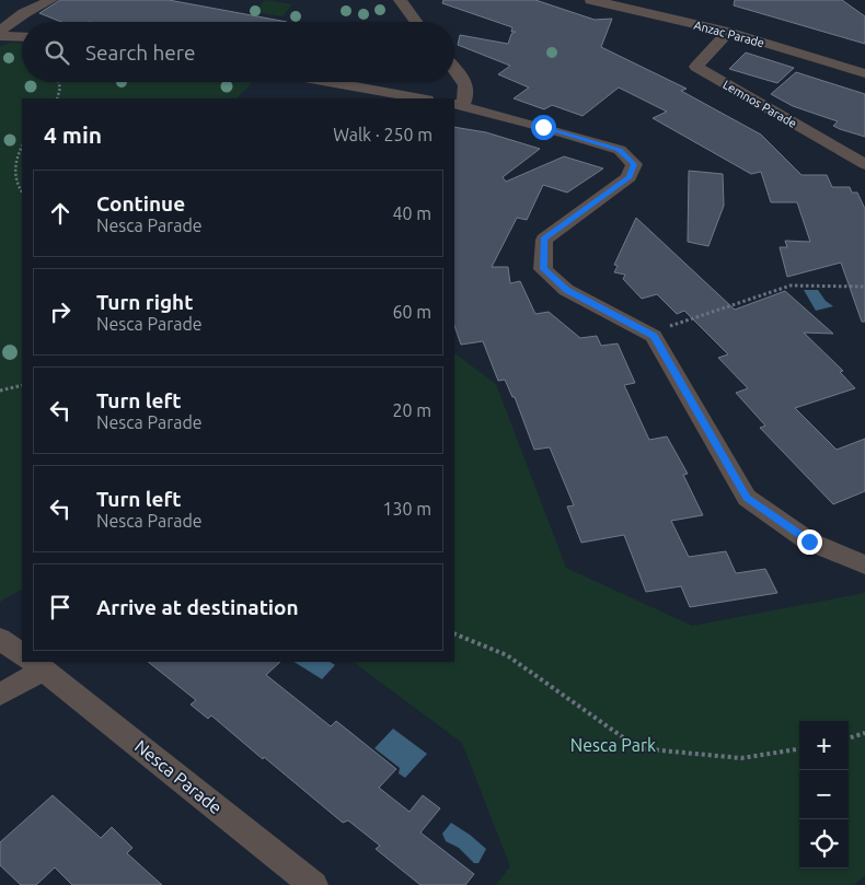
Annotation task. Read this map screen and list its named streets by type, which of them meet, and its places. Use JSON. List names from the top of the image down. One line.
{"streets":{"street":["Anzac Parade","Lemnos Parade","Nesca Parade"]},"crossings":[["Anzac Parade","Lemnos Parade"]],"parks":["Nesca Park"],"page":{"search":"Search here","heading":["4 min","Walk · 250 m"],"list":[["Continue","Nesca Parade","40 m"],["Turn right","Nesca Parade","60 m"],["Turn left","Nesca Parade","20 m"],["Turn left","Nesca Parade","130 m"],"Arrive at destination"],"map_buttons":["+","−"]}}
